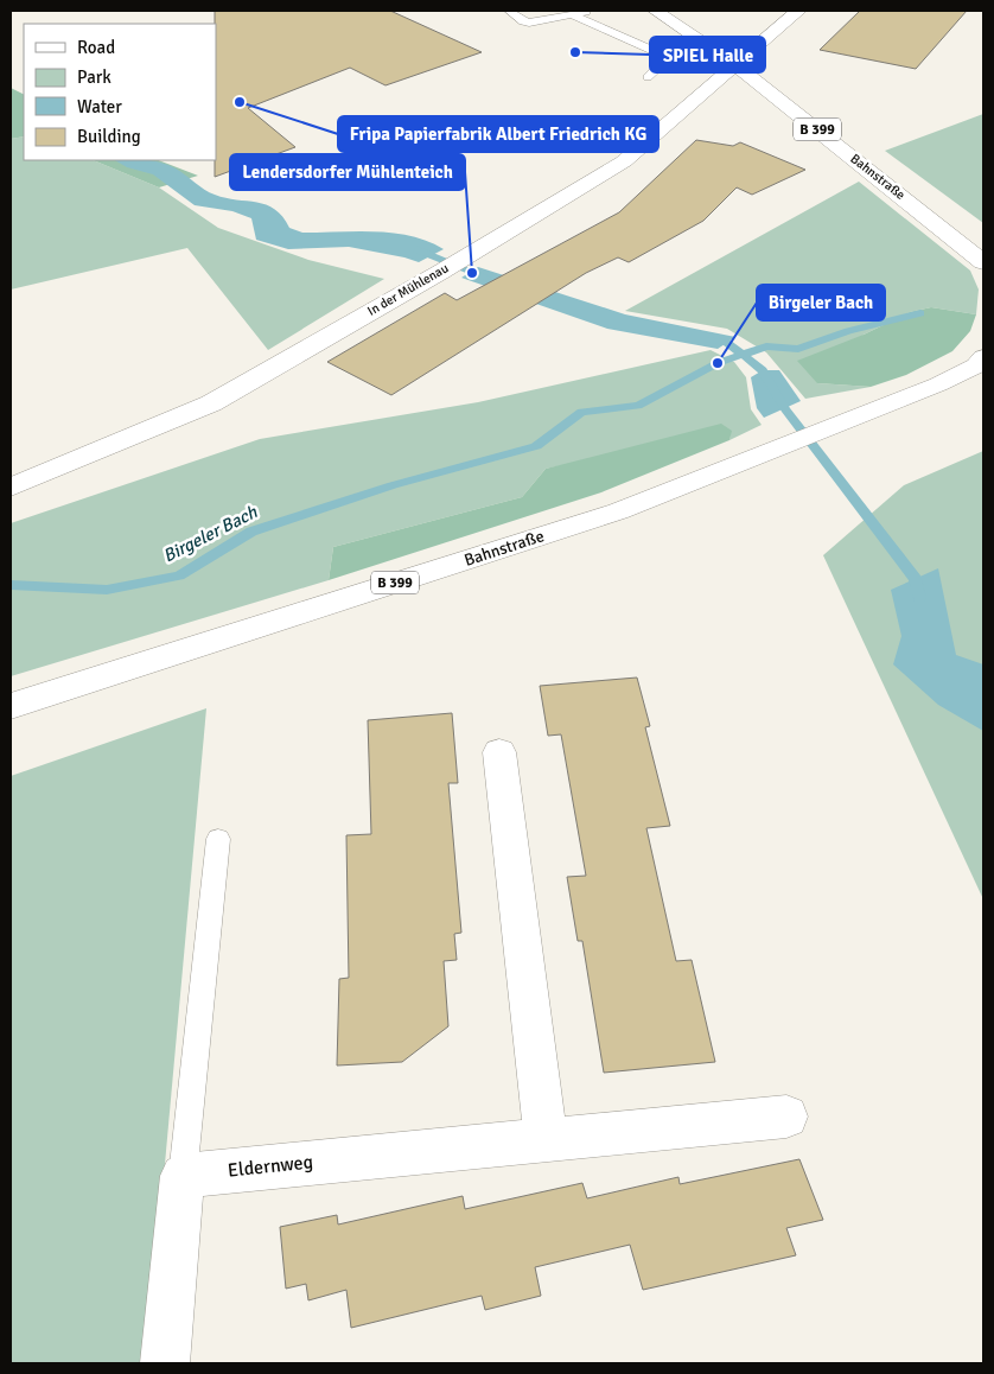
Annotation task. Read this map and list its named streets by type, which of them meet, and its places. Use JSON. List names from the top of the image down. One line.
{"streets":{"street":["B 399","Bahnstraße","In der Mühlenau","Eldernweg"]},"crossings":[["Bahnstraße","In der Mühlenau"]],"water":["Birgeler Bach"],"places":["SPIEL Halle","Fripa Papierfabrik Albert Friedrich KG","Lendersdorfer Mühlenteich","Birgeler Bach"],"legend":["Road","Park","Water","Building"]}
